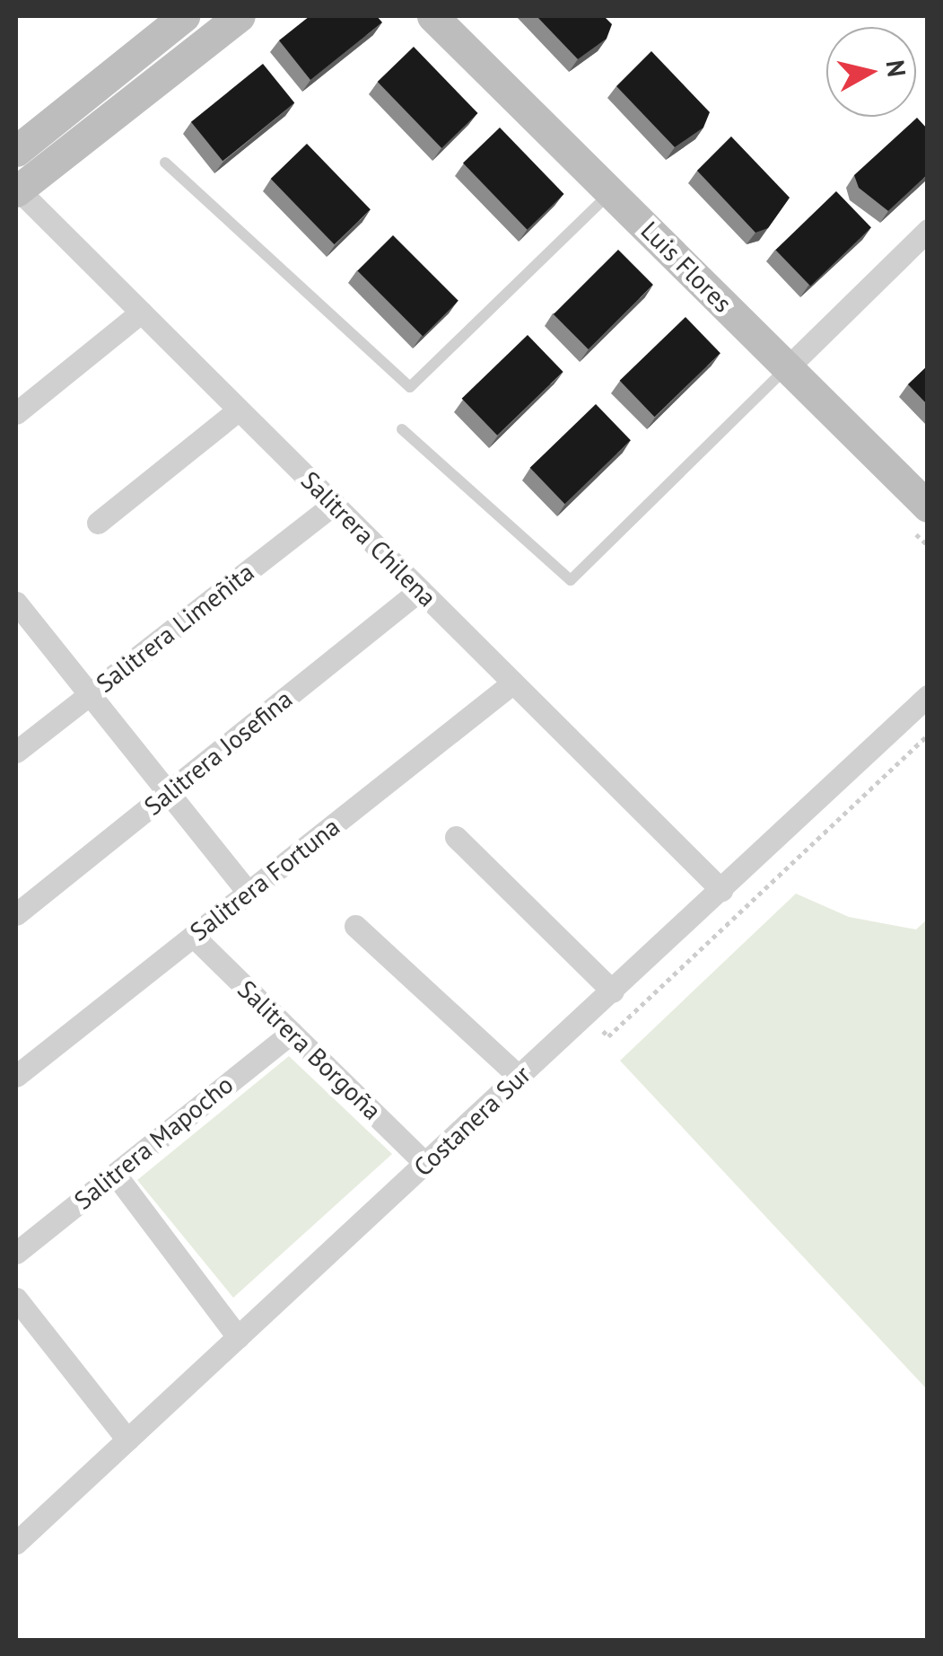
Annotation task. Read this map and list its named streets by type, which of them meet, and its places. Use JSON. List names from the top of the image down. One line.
{"streets":{"main road":["Luis Flores"],"street":["Salitrera Chilena","Salitrera Limeñita","Salitrera Josefina","Salitrera Fortuna","Salitrera Borgoña","Costanera Sur","Salitrera Mapocho"]},"crossings":[["Salitrera Chilena","Salitrera Limeñita"],["Salitrera Chilena","Salitrera Josefina"],["Salitrera Chilena","Salitrera Fortuna"],["Salitrera Chilena","Costanera Sur"],["Salitrera Fortuna","Salitrera Borgoña"],["Salitrera Borgoña","Costanera Sur"],["Salitrera Borgoña","Salitrera Mapocho"]],"north":"right"}
